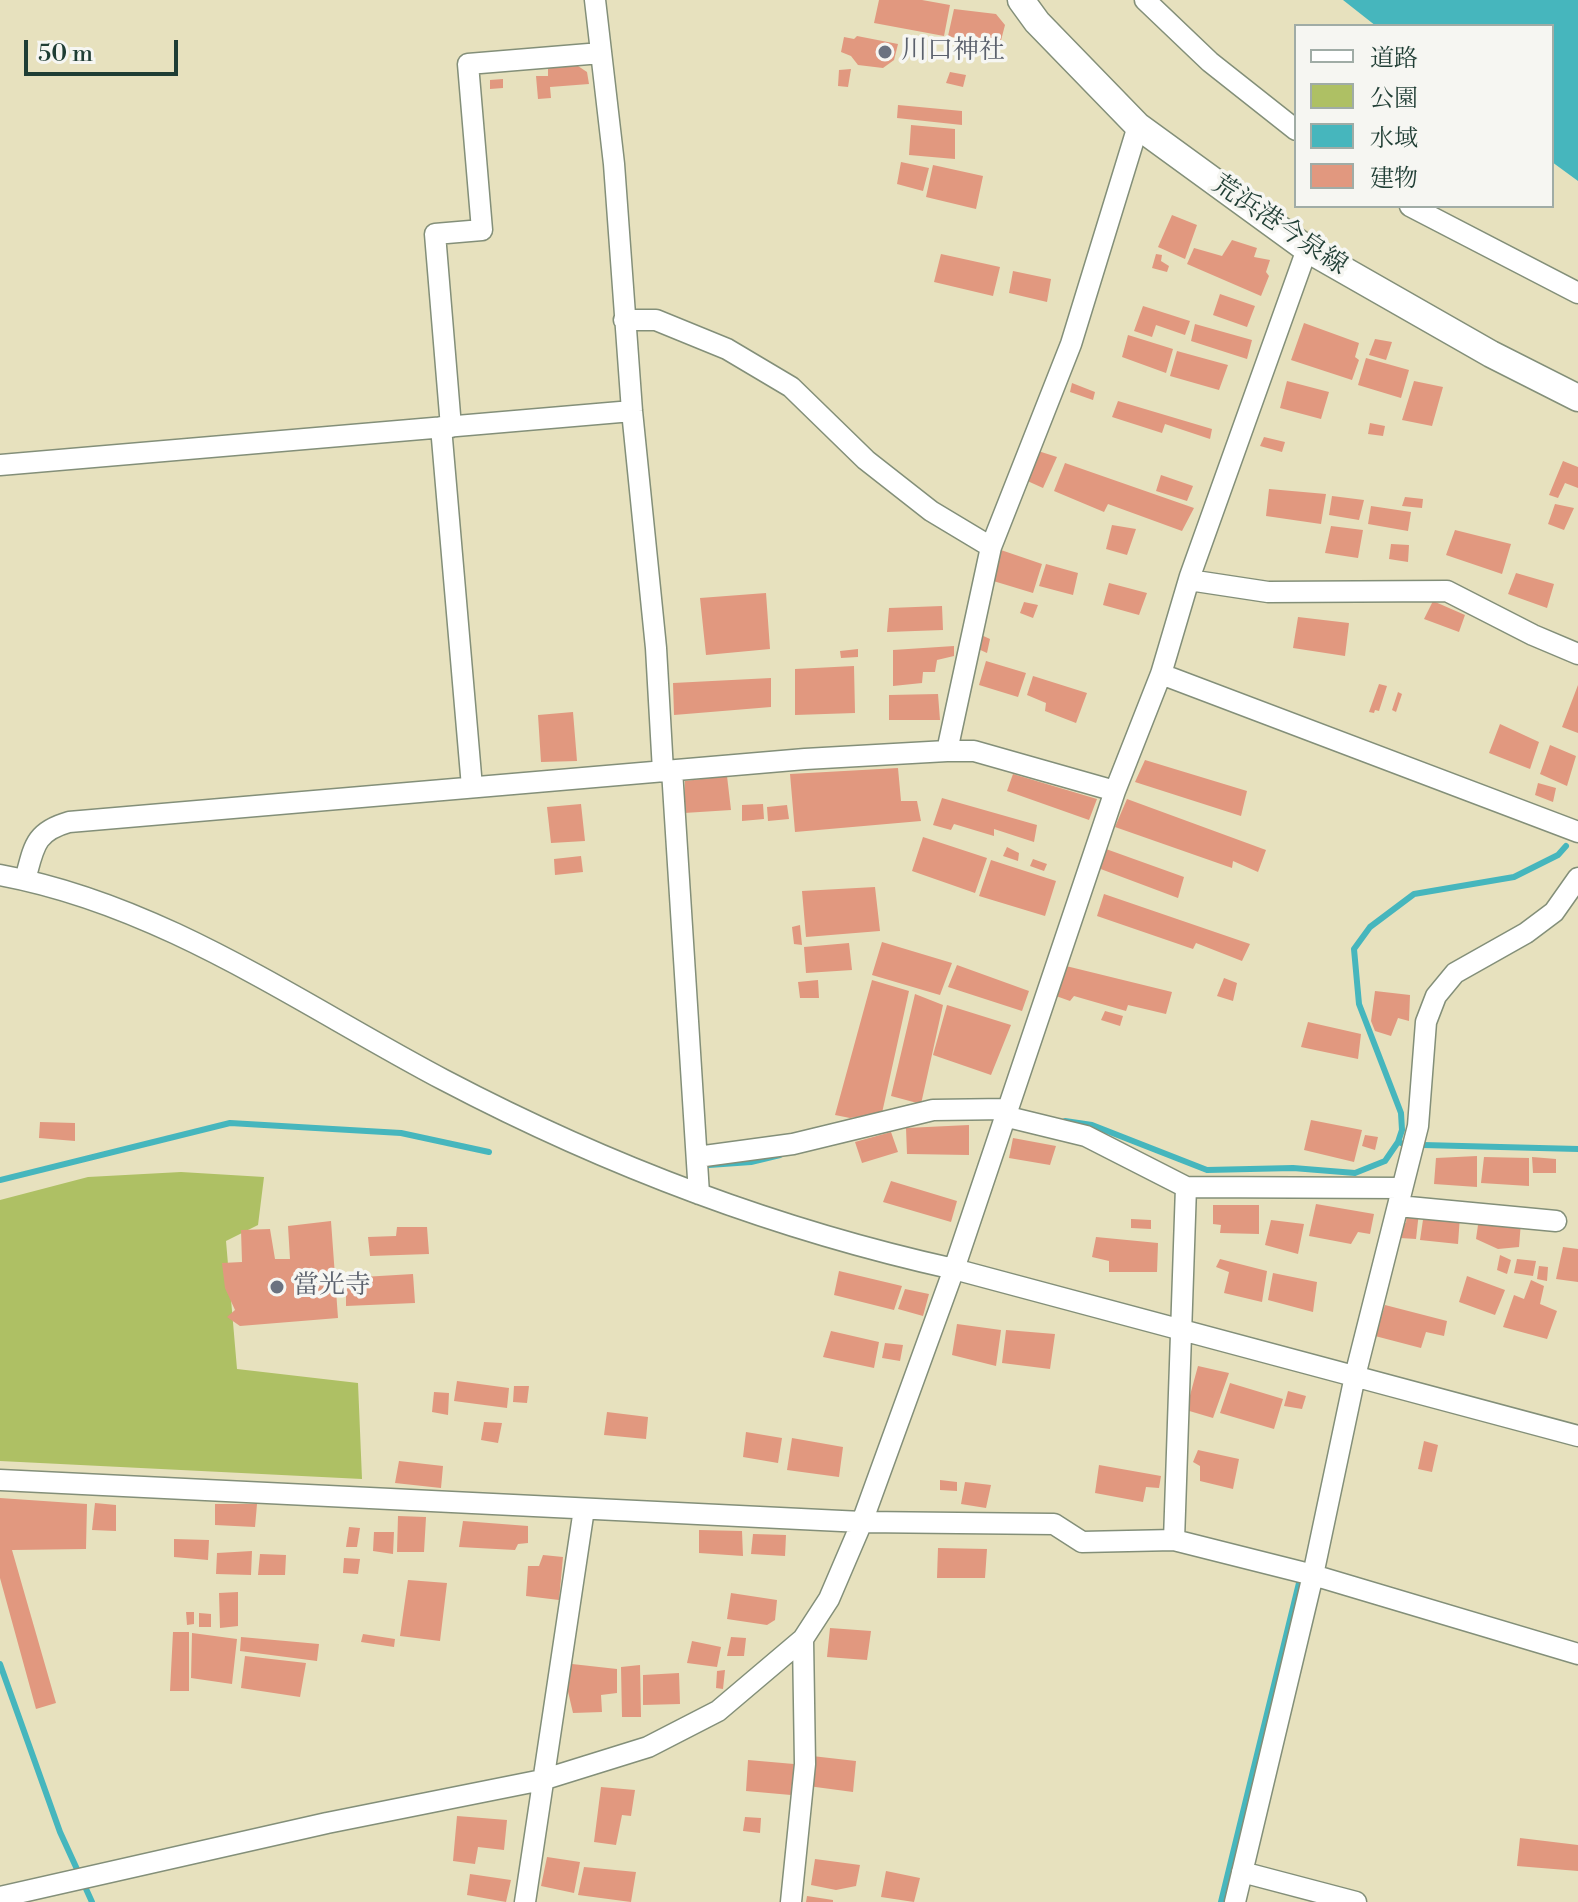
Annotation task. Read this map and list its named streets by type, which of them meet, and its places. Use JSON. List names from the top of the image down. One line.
{"streets":{"main road":["荒浜港今泉線"]},"places":["川口神社","當光寺"],"legend":["道路","公園","水域","建物"],"scale_bar":"50 m"}
